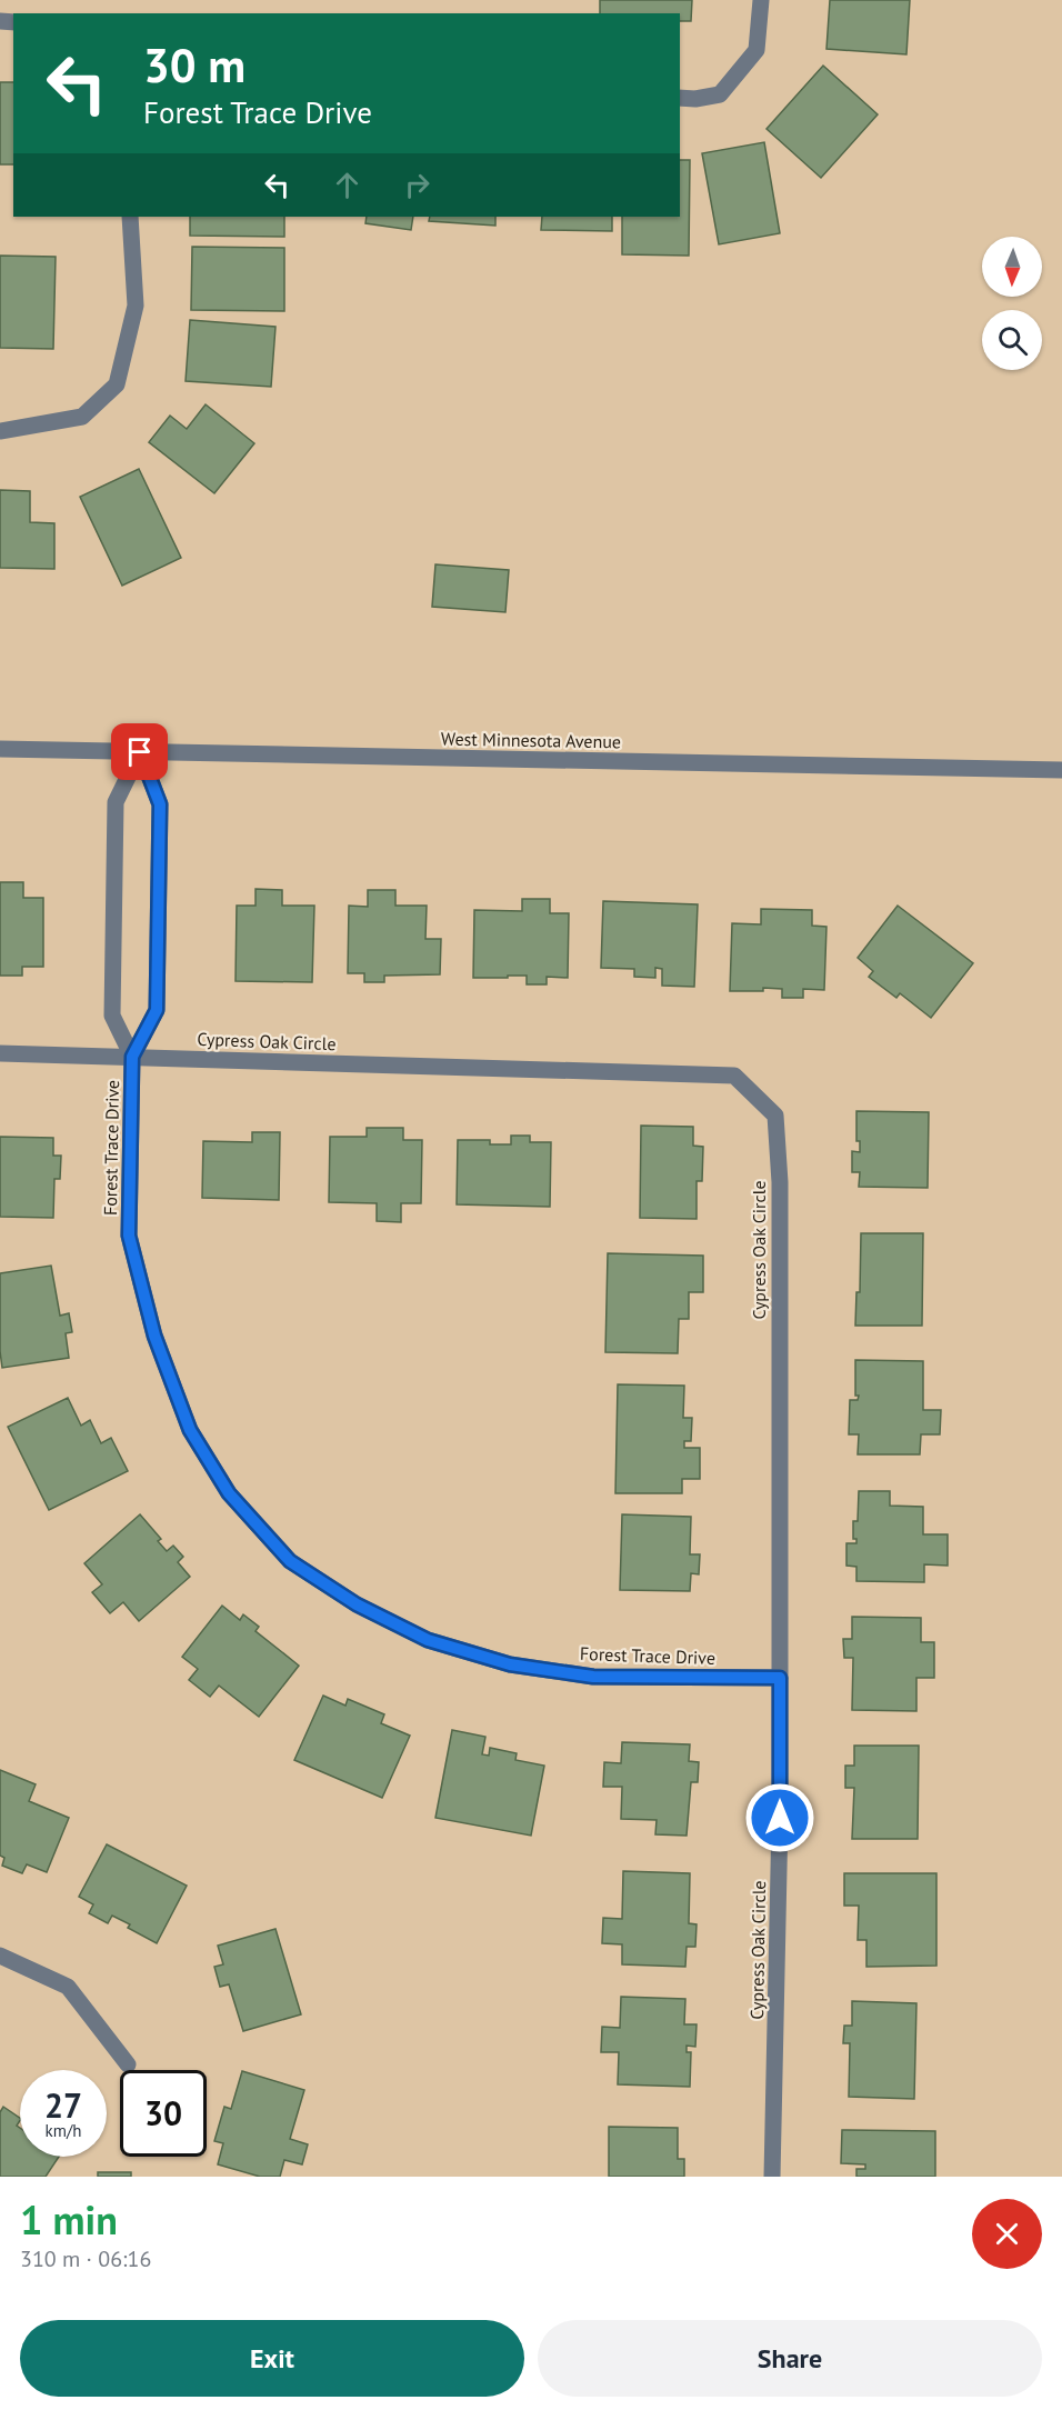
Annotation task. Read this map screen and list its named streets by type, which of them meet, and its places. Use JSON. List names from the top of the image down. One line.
{"streets":{"street":["West Minnesota Avenue","Cypress Oak Circle","Forest Trace Drive"]},"crossings":[["West Minnesota Avenue","Forest Trace Drive"],["Cypress Oak Circle","Forest Trace Drive"]],"north":"bottom","page":{"turn":["30 m","Forest Trace Drive"],"speed":"27 km/h","limit":"30","heading":["1 min","310 m · 06:16"],"buttons":["Exit","Share"]}}
